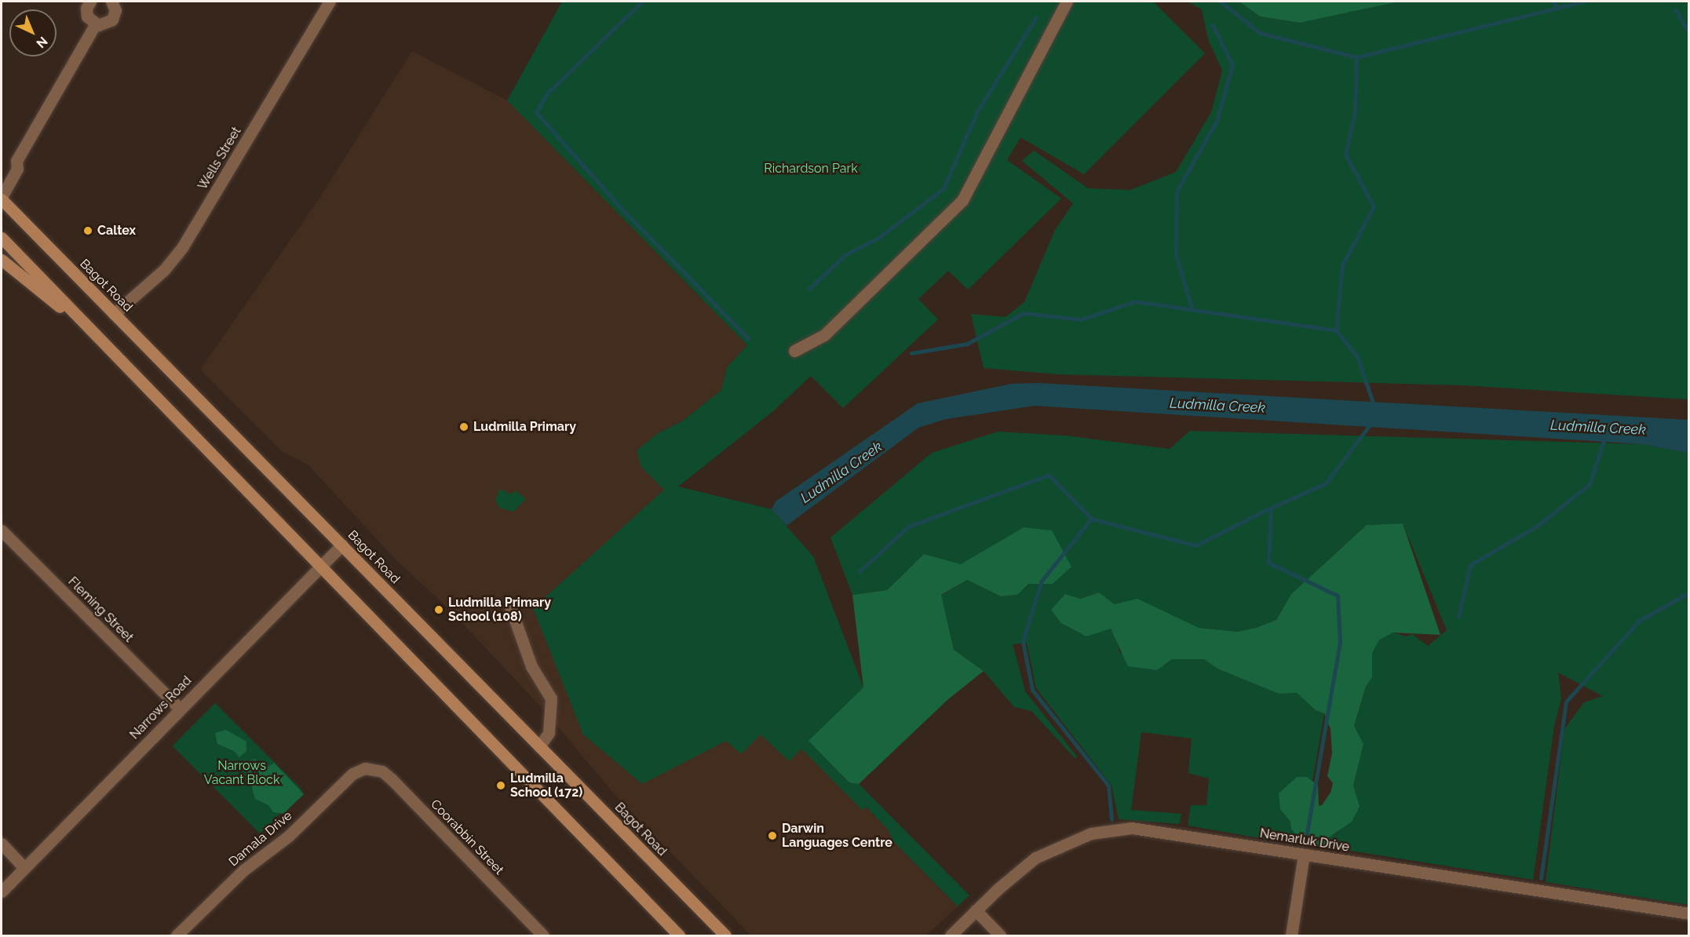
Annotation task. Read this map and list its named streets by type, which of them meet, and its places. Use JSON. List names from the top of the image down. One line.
{"streets":{"main road":["Bagot Road"],"street":["Wells Street","Fleming Street","Narrows Road","Coorabbin Street","Damala Drive","Nemarluk Drive"]},"crossings":[["Wells Street","Bagot Road"],["Bagot Road","Narrows Road"],["Fleming Street","Narrows Road"],["Coorabbin Street","Damala Drive"]],"water":["Ludmilla Creek"],"parks":["Richardson Park","Narrows Vacant Block"],"places":["Caltex","Ludmilla Primary","Ludmilla Primary School (108)","Ludmilla School (172)","Darwin Languages Centre"],"north":"bottom right"}
